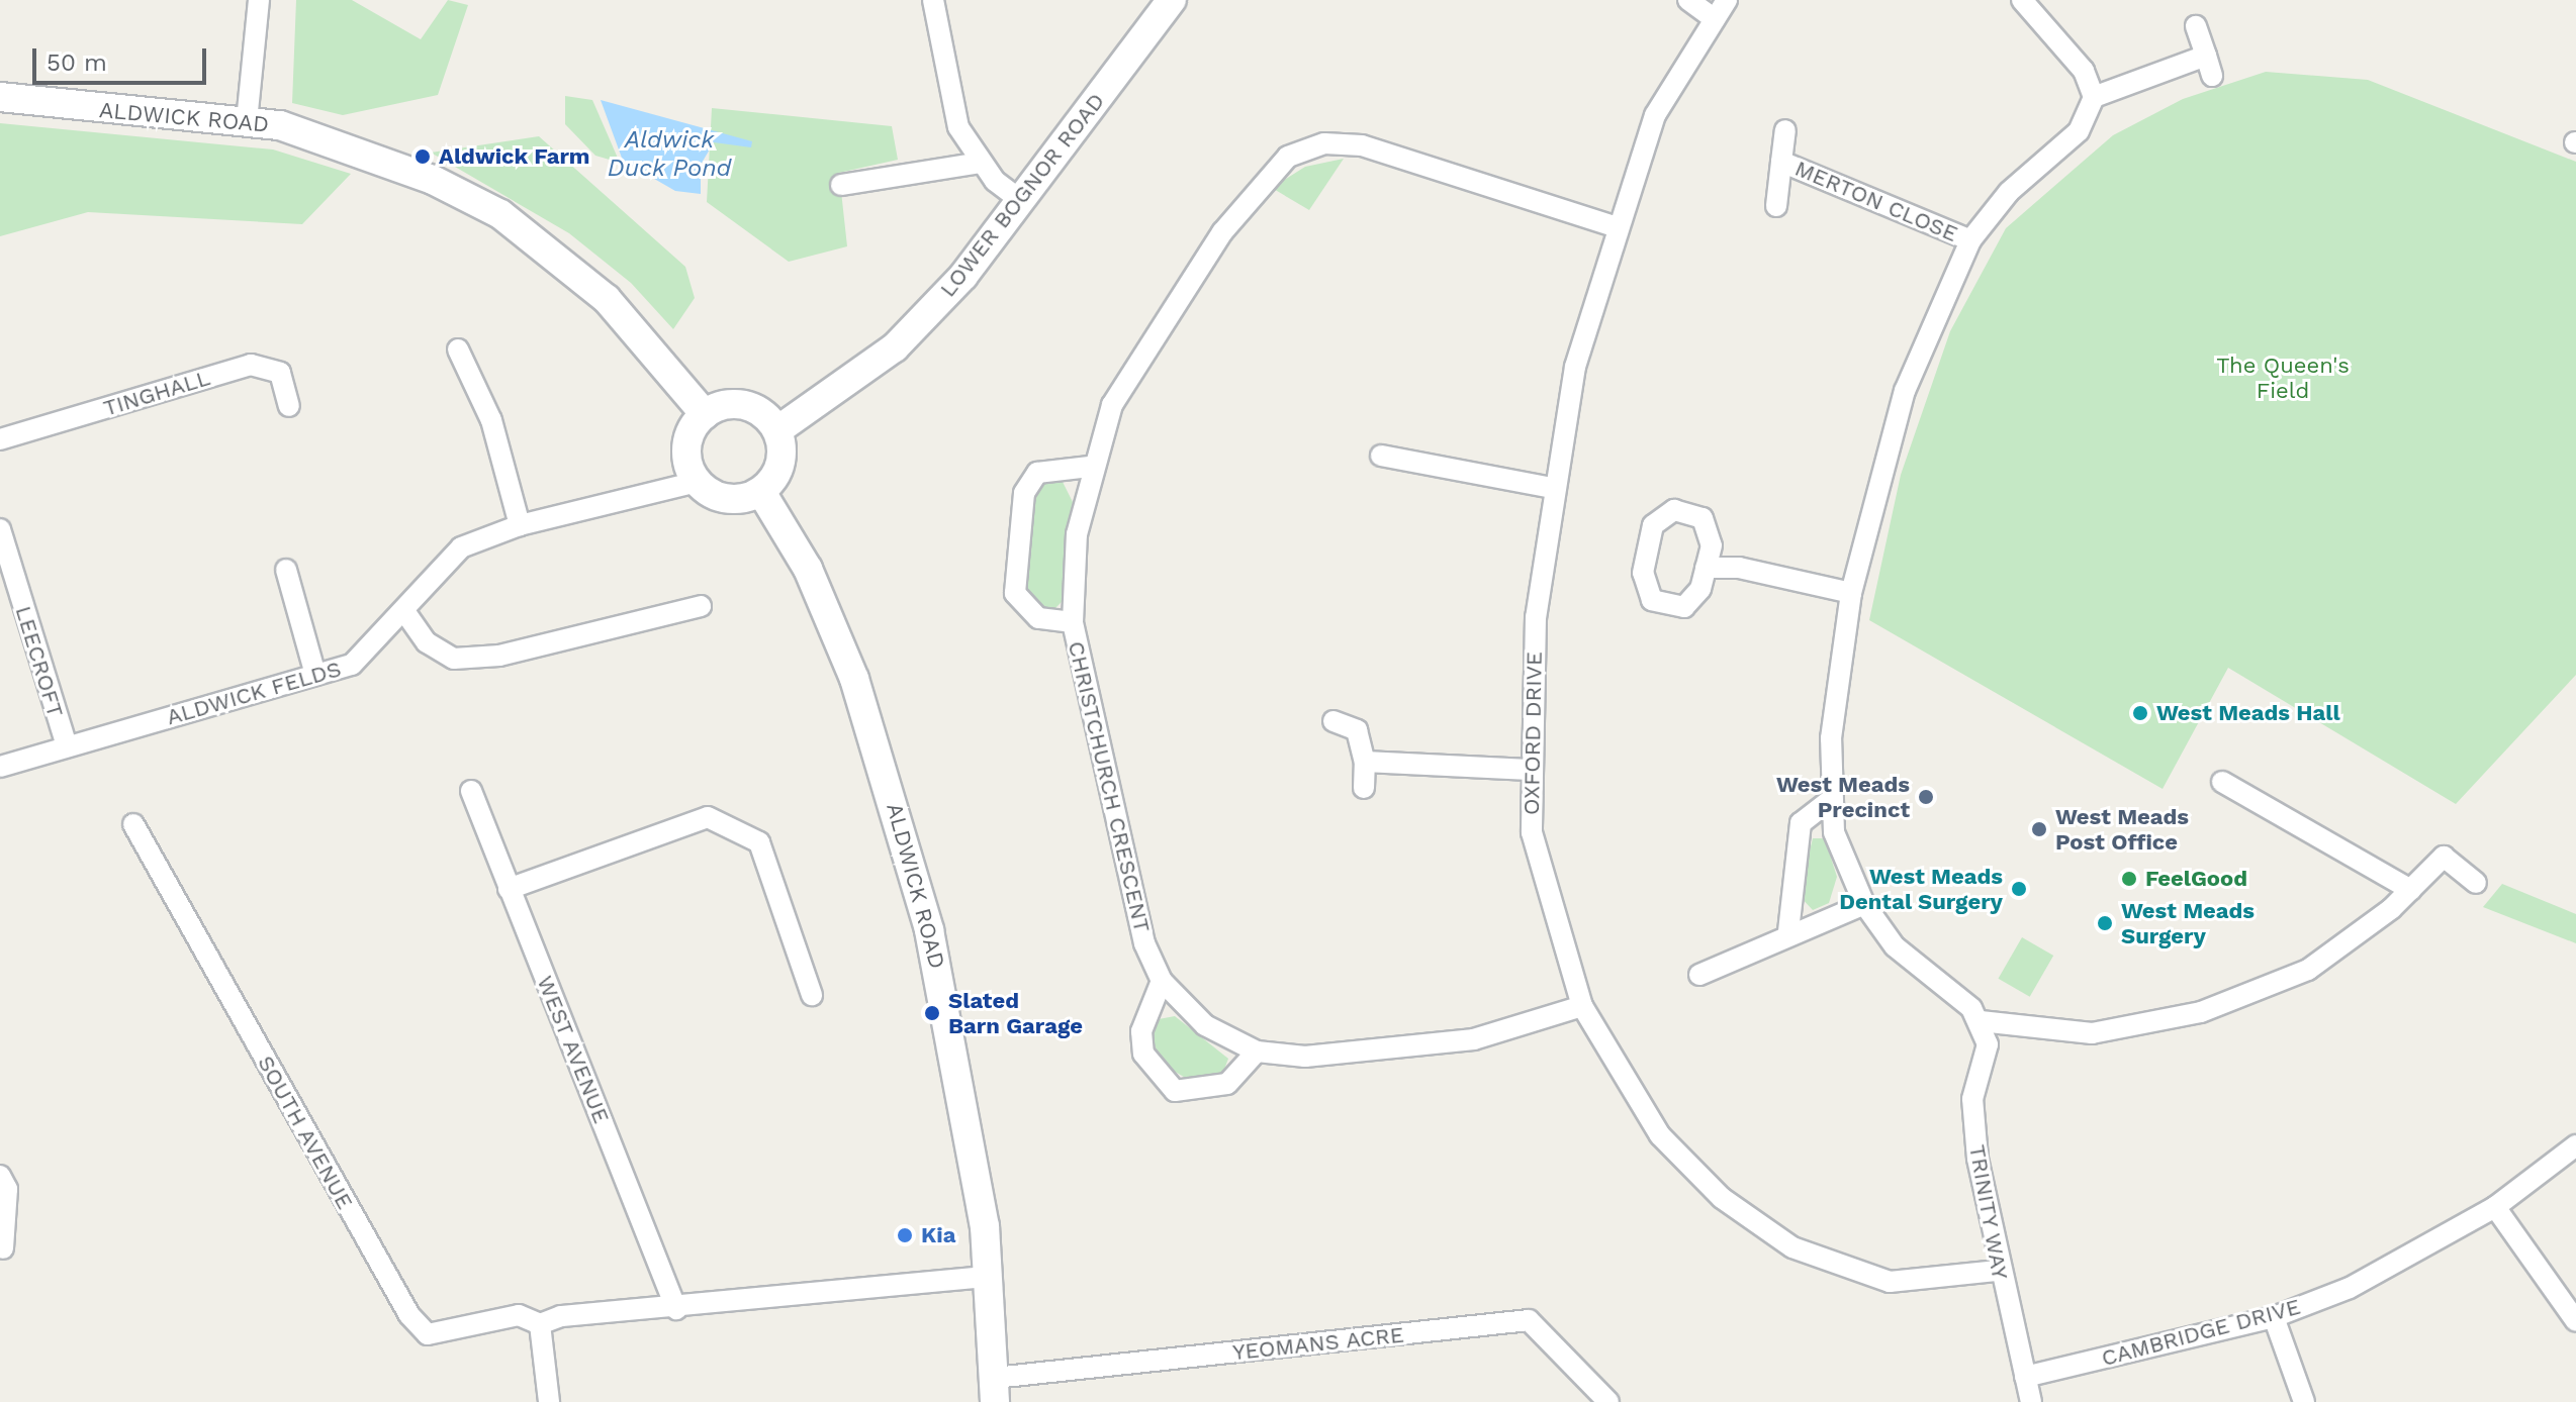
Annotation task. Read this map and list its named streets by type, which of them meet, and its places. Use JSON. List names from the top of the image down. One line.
{"streets":{"main road":["ALDWICK ROAD","LOWER BOGNOR ROAD"],"street":["MERTON CLOSE","TINGHALL","LEECROFT","ALDWICK FELDS","OXFORD DRIVE","CHRISTCHURCH CRESCENT","WEST AVENUE","SOUTH AVENUE","TRINITY WAY","CAMBRIDGE DRIVE","YEOMANS ACRE"]},"crossings":[["ALDWICK ROAD","LOWER BOGNOR ROAD"],["ALDWICK ROAD","ALDWICK FELDS"],["ALDWICK ROAD","YEOMANS ACRE"],["LOWER BOGNOR ROAD","ALDWICK FELDS"],["LEECROFT","ALDWICK FELDS"],["OXFORD DRIVE","CHRISTCHURCH CRESCENT"],["OXFORD DRIVE","TRINITY WAY"],["TRINITY WAY","CAMBRIDGE DRIVE"]],"water":["Aldwick Duck Pond"],"parks":["The Queen's Field"],"places":["Aldwick Farm","West Meads Hall","West Meads Precinct","West Meads Post Office","FeelGood","West Meads Dental Surgery","West Meads Surgery","Slated Barn Garage","Kia"],"scale_bar":"50 m"}
